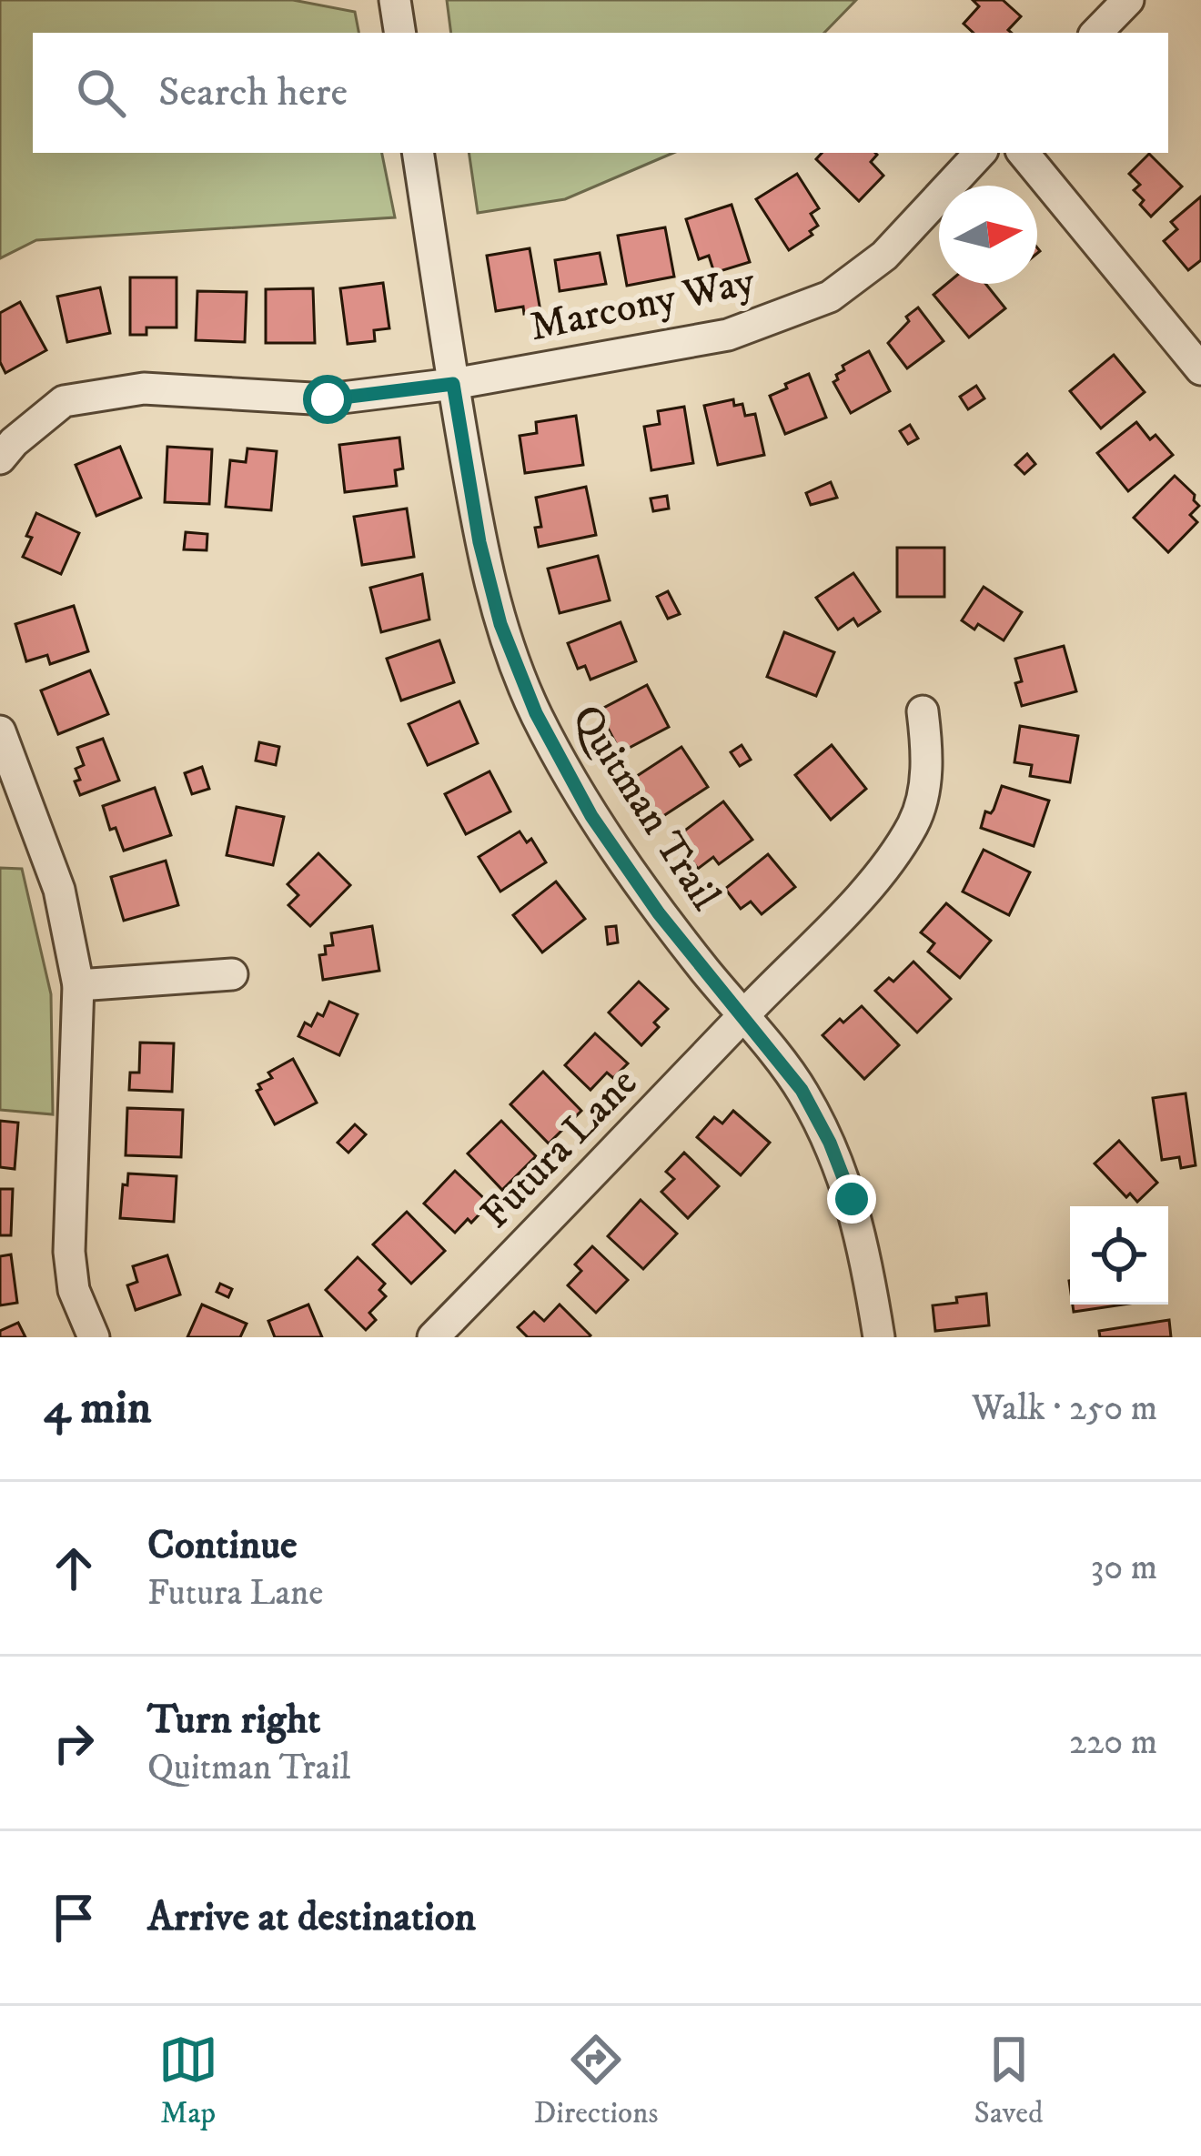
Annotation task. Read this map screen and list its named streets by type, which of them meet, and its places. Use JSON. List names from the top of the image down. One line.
{"streets":{"street":["Marcony Way","Quitman Trail","Futura Lane"]},"crossings":[["Marcony Way","Quitman Trail"],["Quitman Trail","Futura Lane"]],"north":"right","page":{"search":"Search here","heading":["4 min","Walk · 250 m"],"list":[["Continue","Futura Lane","30 m"],["Turn right","Quitman Trail","220 m"],"Arrive at destination"],"nav":["Map","Directions","Saved"]}}
